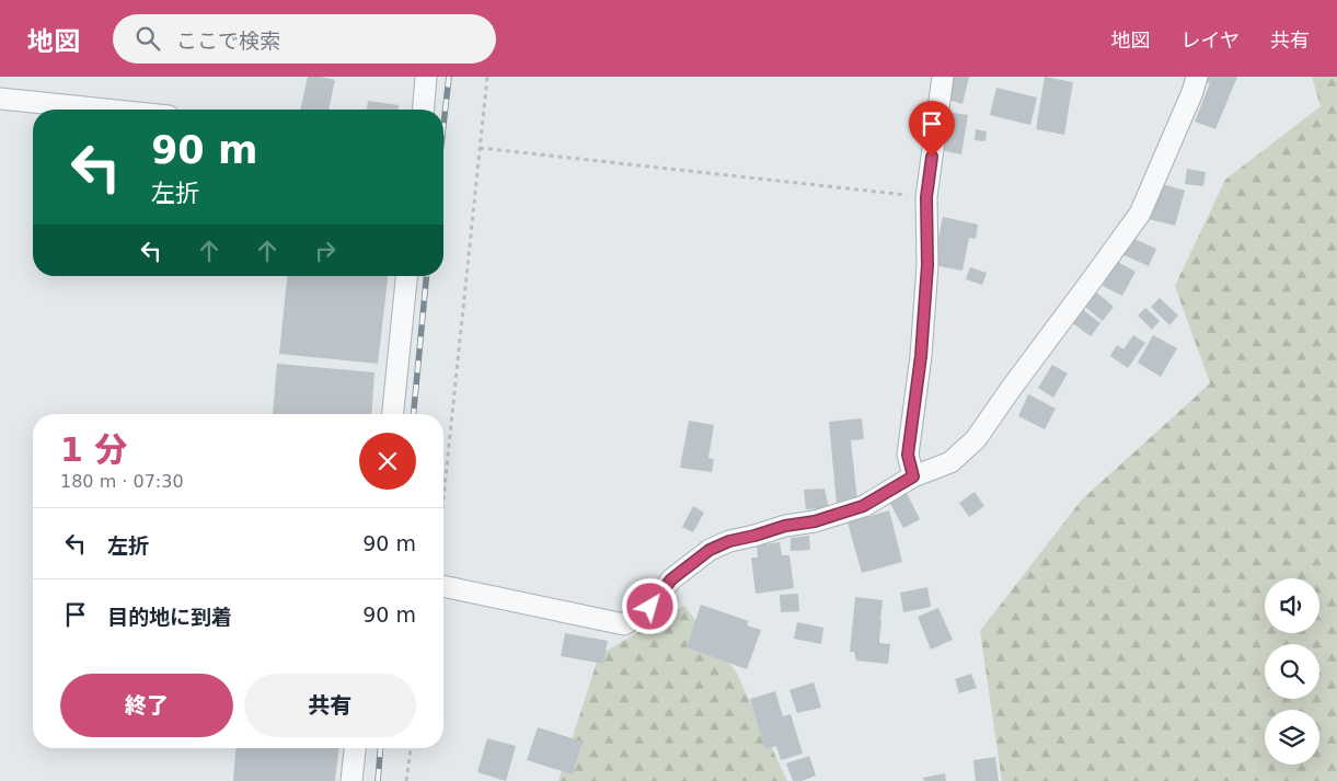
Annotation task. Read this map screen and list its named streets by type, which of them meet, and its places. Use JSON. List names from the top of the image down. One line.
{"page":{"header":"地図","search":"ここで検索","nav":["地図","レイヤ","共有"],"turn":["90 m","左折"],"heading":["1 分","180 m · 07:30"],"list":[{"name":"左折","value":"90 m"},{"name":"目的地に到着","value":"90 m"}],"buttons":["終了","共有"]}}
